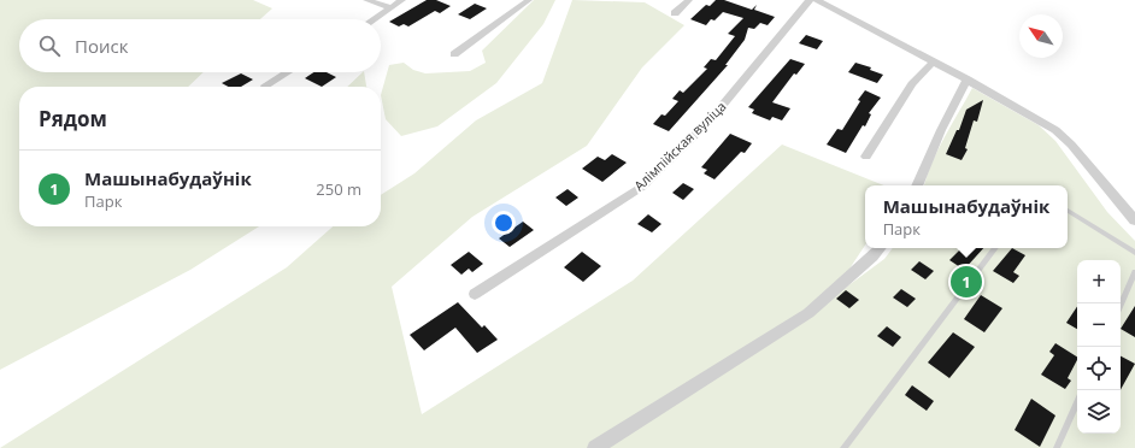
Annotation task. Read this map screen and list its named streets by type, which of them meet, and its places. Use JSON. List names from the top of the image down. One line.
{"streets":{"street":["Алімпійская вуліца"]},"north":"top left","page":{"search":"Поиск","heading":"Рядом","list":[{"mark":"1","name":"Машынабудаўнік","note":"Парк","value":"250 m"}],"popup":["Машынабудаўнік","Парк"],"map_buttons":["+","−"],"pins":"1"}}
